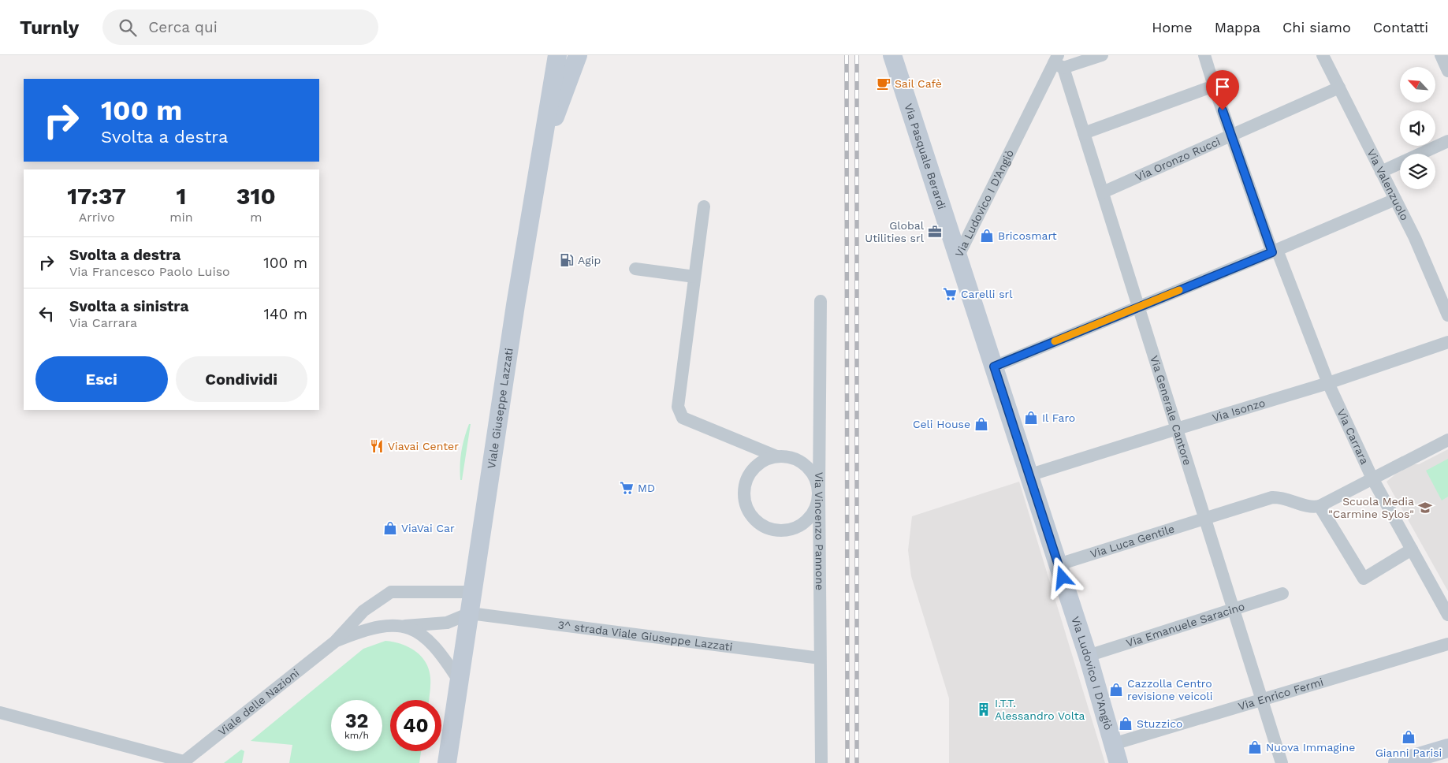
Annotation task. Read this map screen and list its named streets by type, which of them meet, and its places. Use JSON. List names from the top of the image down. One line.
{"streets":{"street":["Via Pasquale Berardi","Via Oronzo Rucci","Via Valenzuolo","Via Ludovico I D'Angiò","Viale Giuseppe Lazzati","Via Isonzo","Via Generale Cantore","Via Carrara","Via Vincenzo Pannone","Via Luca Gentile","Via Emanuele Saracino","3^ strada Viale Giuseppe Lazzati","Via Enrico Fermi","Viale delle Nazioni"]},"crossings":[["Via Pasquale Berardi","Via Ludovico I D'Angiò"],["Via Oronzo Rucci","Via Valenzuolo"],["Via Oronzo Rucci","Via Generale Cantore"],["Via Oronzo Rucci","Via Carrara"],["Via Ludovico I D'Angiò","Via Isonzo"],["Via Ludovico I D'Angiò","Via Generale Cantore"],["Via Ludovico I D'Angiò","Via Luca Gentile"],["Via Ludovico I D'Angiò","Via Emanuele Saracino"],["Via Ludovico I D'Angiò","Via Enrico Fermi"],["Viale Giuseppe Lazzati","3^ strada Viale Giuseppe Lazzati"],["Viale Giuseppe Lazzati","Viale delle Nazioni"],["Via Isonzo","Via Generale Cantore"],["Via Isonzo","Via Carrara"],["Via Generale Cantore","Via Luca Gentile"],["Via Generale Cantore","Via Emanuele Saracino"],["Via Generale Cantore","Via Enrico Fermi"],["Via Vincenzo Pannone","3^ strada Viale Giuseppe Lazzati"]],"places":{"cafe":["Sail Cafè"],"office":["Global Utilities srl"],"shop":["Bricosmart","Il Faro","Celi House","ViaVai Car","Cazzolla Centro revisione veicoli","Stuzzico","Gianni Parisi","Nuova Immagine"],"fuel station":["Agip"],"supermarket":["Carelli srl","MD"],"restaurant":["Viavai Center"],"school or university":["Scuola Media \"Carmine Sylos\""],"building":["I.T.T. Alessandro Volta"]},"north":"top left","page":{"header":"Turnly","search":"Cerca qui","nav":["Home","Mappa","Chi siamo","Contatti"],"turn":["100 m","Svolta a destra"],"eta":["17:37","Arrivo","1","min","310","m"],"list":[{"name":"Svolta a destra","note":"Via Francesco Paolo Luiso","value":"100 m"},{"name":"Svolta a sinistra","note":"Via Carrara","value":"140 m"}],"buttons":["Esci","Condividi"],"speed":"32 km/h","limit":"40"}}
